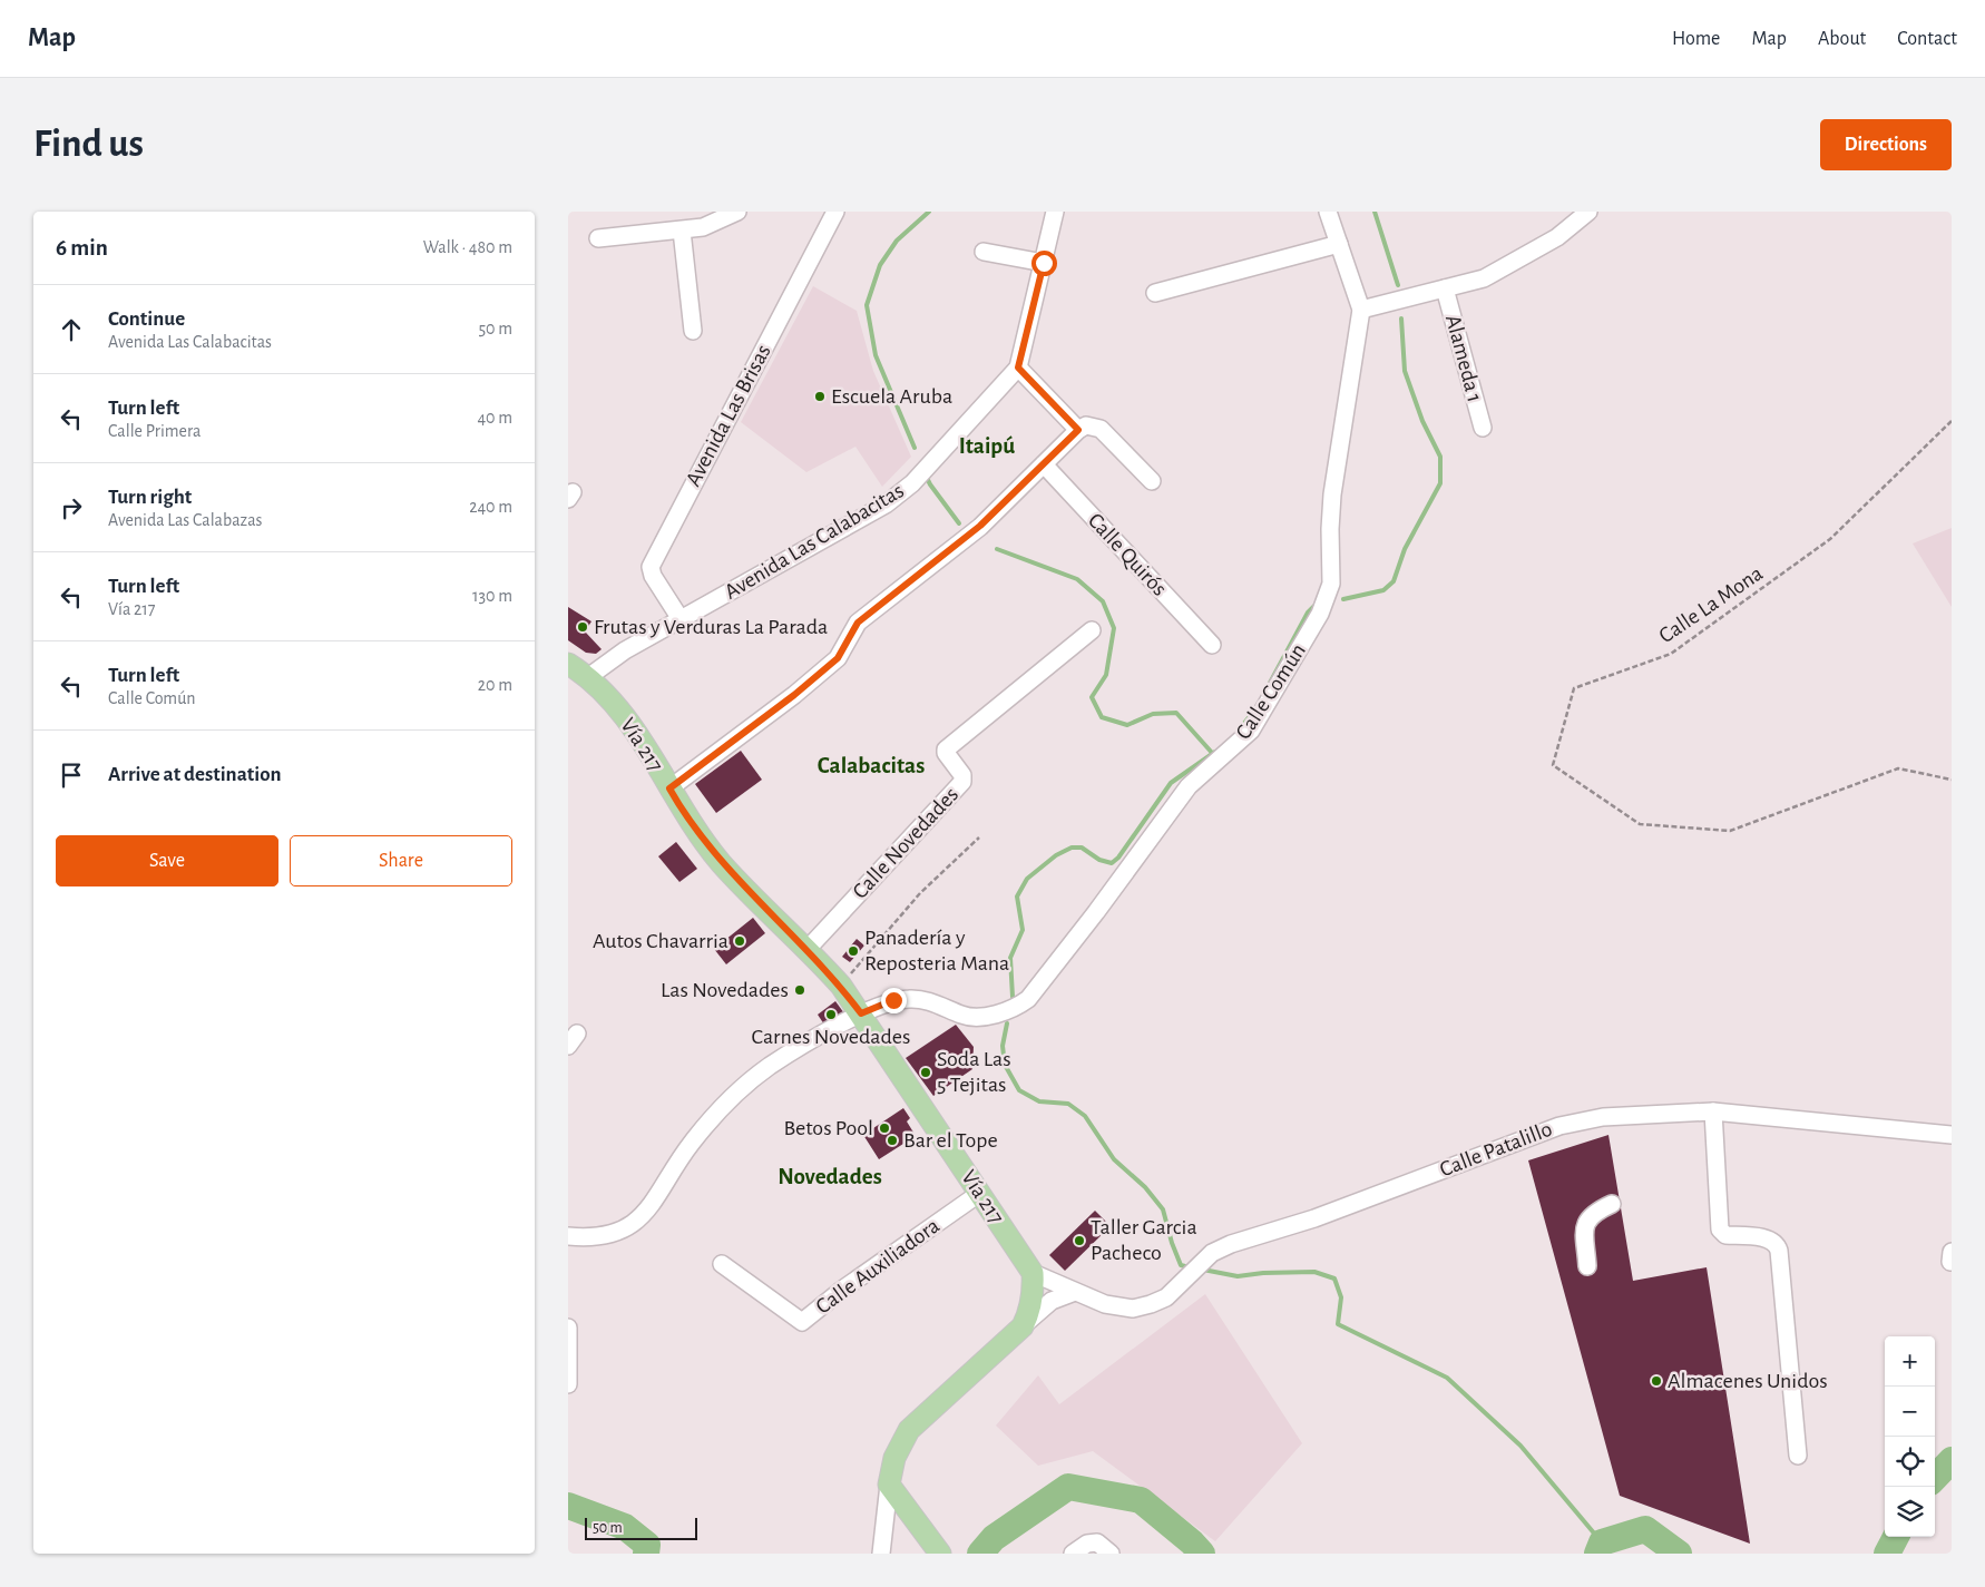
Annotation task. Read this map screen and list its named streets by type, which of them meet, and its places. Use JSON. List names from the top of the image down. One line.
{"streets":{"main road":["Vía 217"],"street":["Alameda 1","Avenida Las Brisas","Avenida Las Calabacitas","Calle Quirós","Calle Común","Calle Novedades","Calle Patalillo","Calle Auxiliadora"],"path":["Calle La Mona"]},"crossings":[["Avenida Las Brisas","Avenida Las Calabacitas"],["Avenida Las Calabacitas","Vía 217"],["Calle Común","Vía 217"],["Vía 217","Calle Novedades"],["Vía 217","Calle Patalillo"],["Vía 217","Calle Auxiliadora"]],"districts":["Itaipú","Calabacitas","Novedades"],"places":["Escuela Aruba","Frutas y Verduras La Parada","Autos Chavarria","Panadería y Reposteria Mana","Las Novedades","Carnes Novedades","Soda Las 5 Tejitas","Betos Pool","Bar el Tope","Taller Garcia Pacheco","Almacenes Unidos"],"scale_bar":"50 m","page":{"header":"Map","nav":["Home","Map","About","Contact"],"buttons":["Directions",["Save","Share"]],"title":"Find us","heading":["6 min","Walk · 480 m"],"list":[["Continue","Avenida Las Calabacitas","50 m"],["Turn left","Calle Primera","40 m"],["Turn right","Avenida Las Calabazas","240 m"],["Turn left","Vía 217","130 m"],["Turn left","Calle Común","20 m"],"Arrive at destination"],"map_buttons":["+","−"],"scale":"50 m"}}
